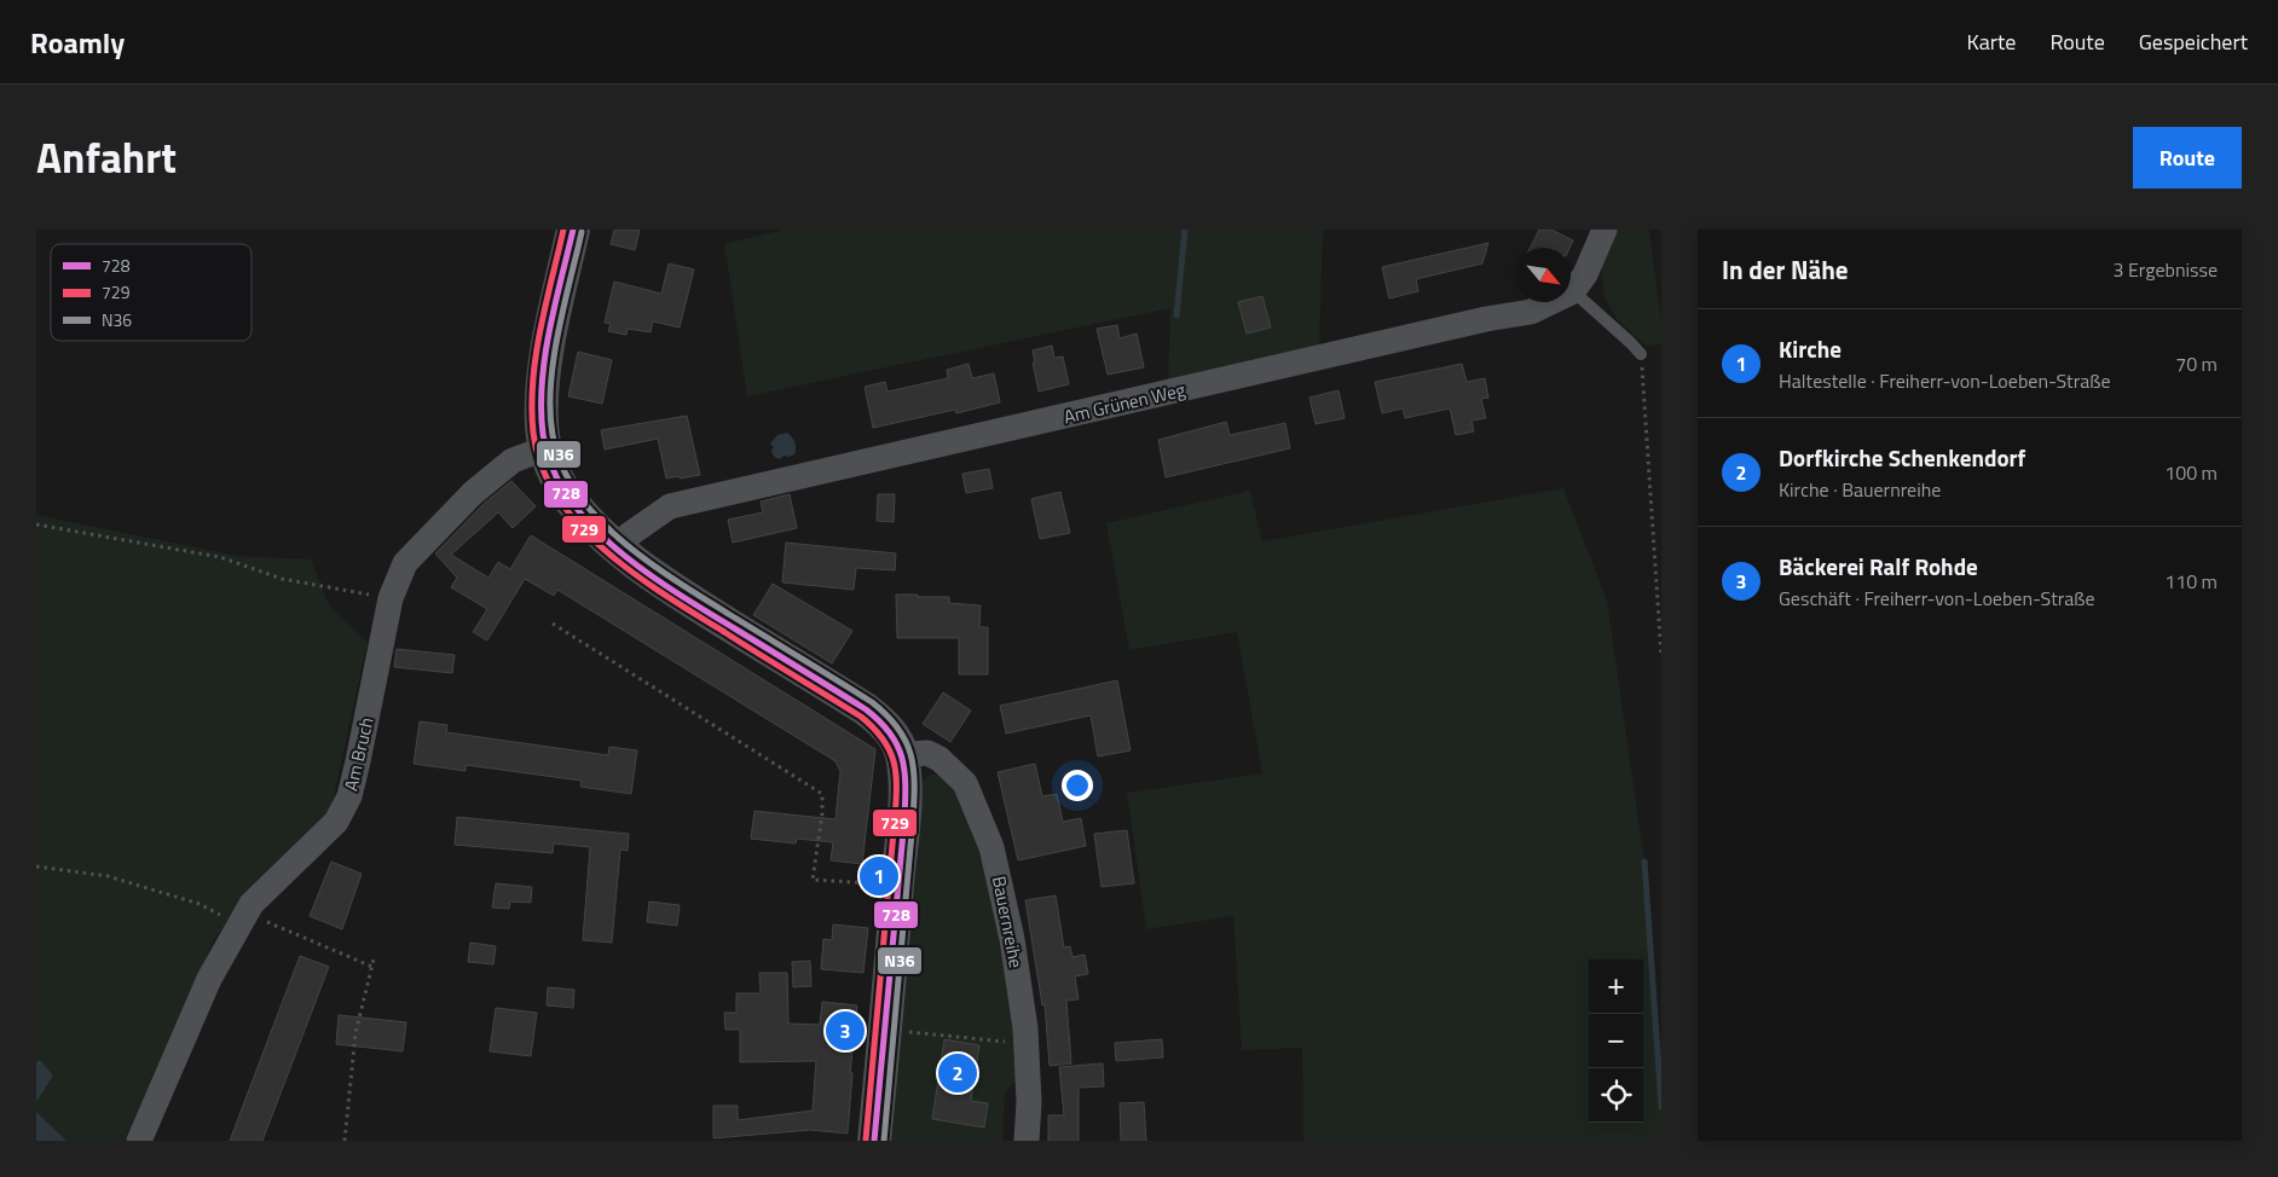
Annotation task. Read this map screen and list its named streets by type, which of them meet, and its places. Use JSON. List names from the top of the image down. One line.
{"streets":{"street":["Am Grünen Weg","Am Bruch","Bauernreihe"]},"lines":["transit line 728","transit line 729","transit line N36"],"legend":["728","729","N36"],"north":"bottom right","page":{"header":"Roamly","nav":["Karte","Route","Gespeichert"],"title":"Anfahrt","buttons":"Route","heading":["In der Nähe","3 Ergebnisse"],"list":[{"mark":"1","name":"Kirche","note":"Haltestelle · Freiherr-von-Loeben-Straße","value":"70 m"},{"mark":"2","name":"Dorfkirche Schenkendorf","note":"Kirche · Bauernreihe","value":"100 m"},{"mark":"3","name":"Bäckerei Ralf Rohde","note":"Geschäft · Freiherr-von-Loeben-Straße","value":"110 m"}],"pins":["1","3","2"],"map_buttons":["+","−"]}}
